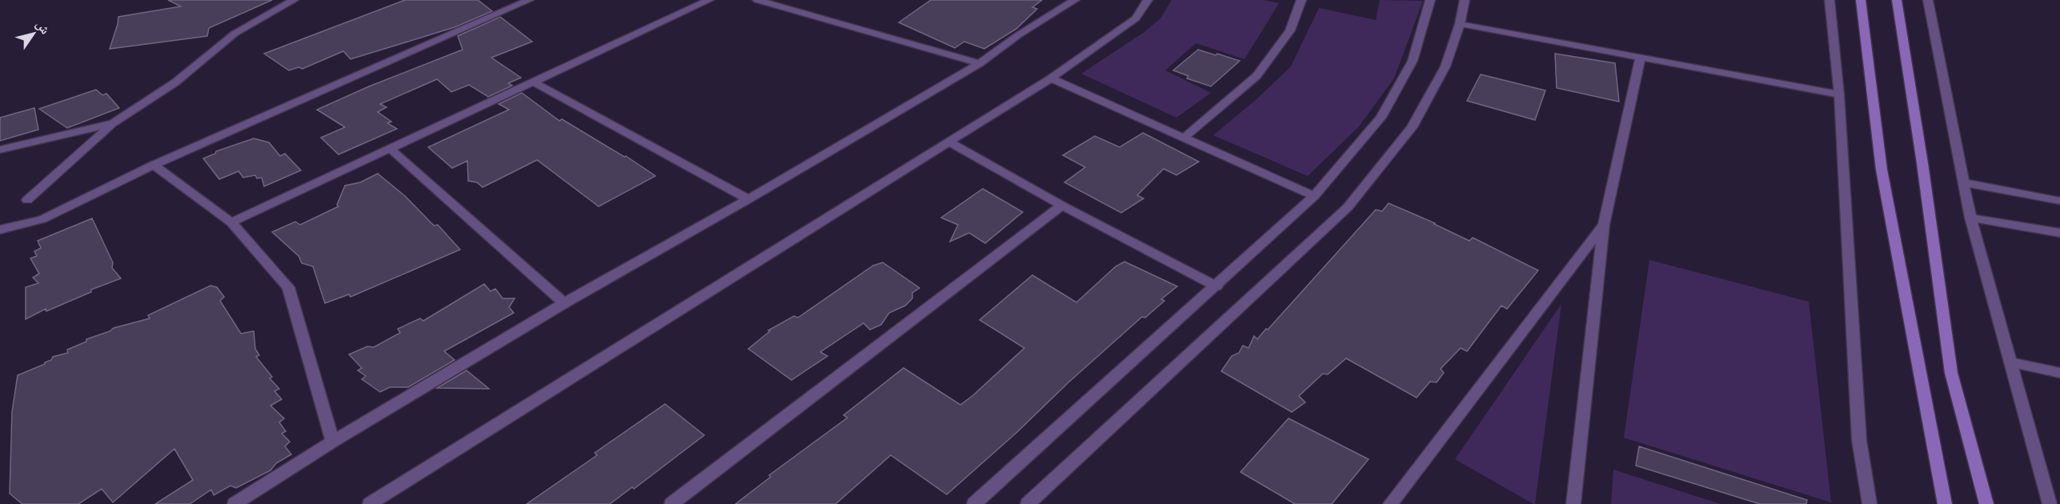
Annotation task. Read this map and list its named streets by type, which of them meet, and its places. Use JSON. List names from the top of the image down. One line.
{"north":"top right"}
